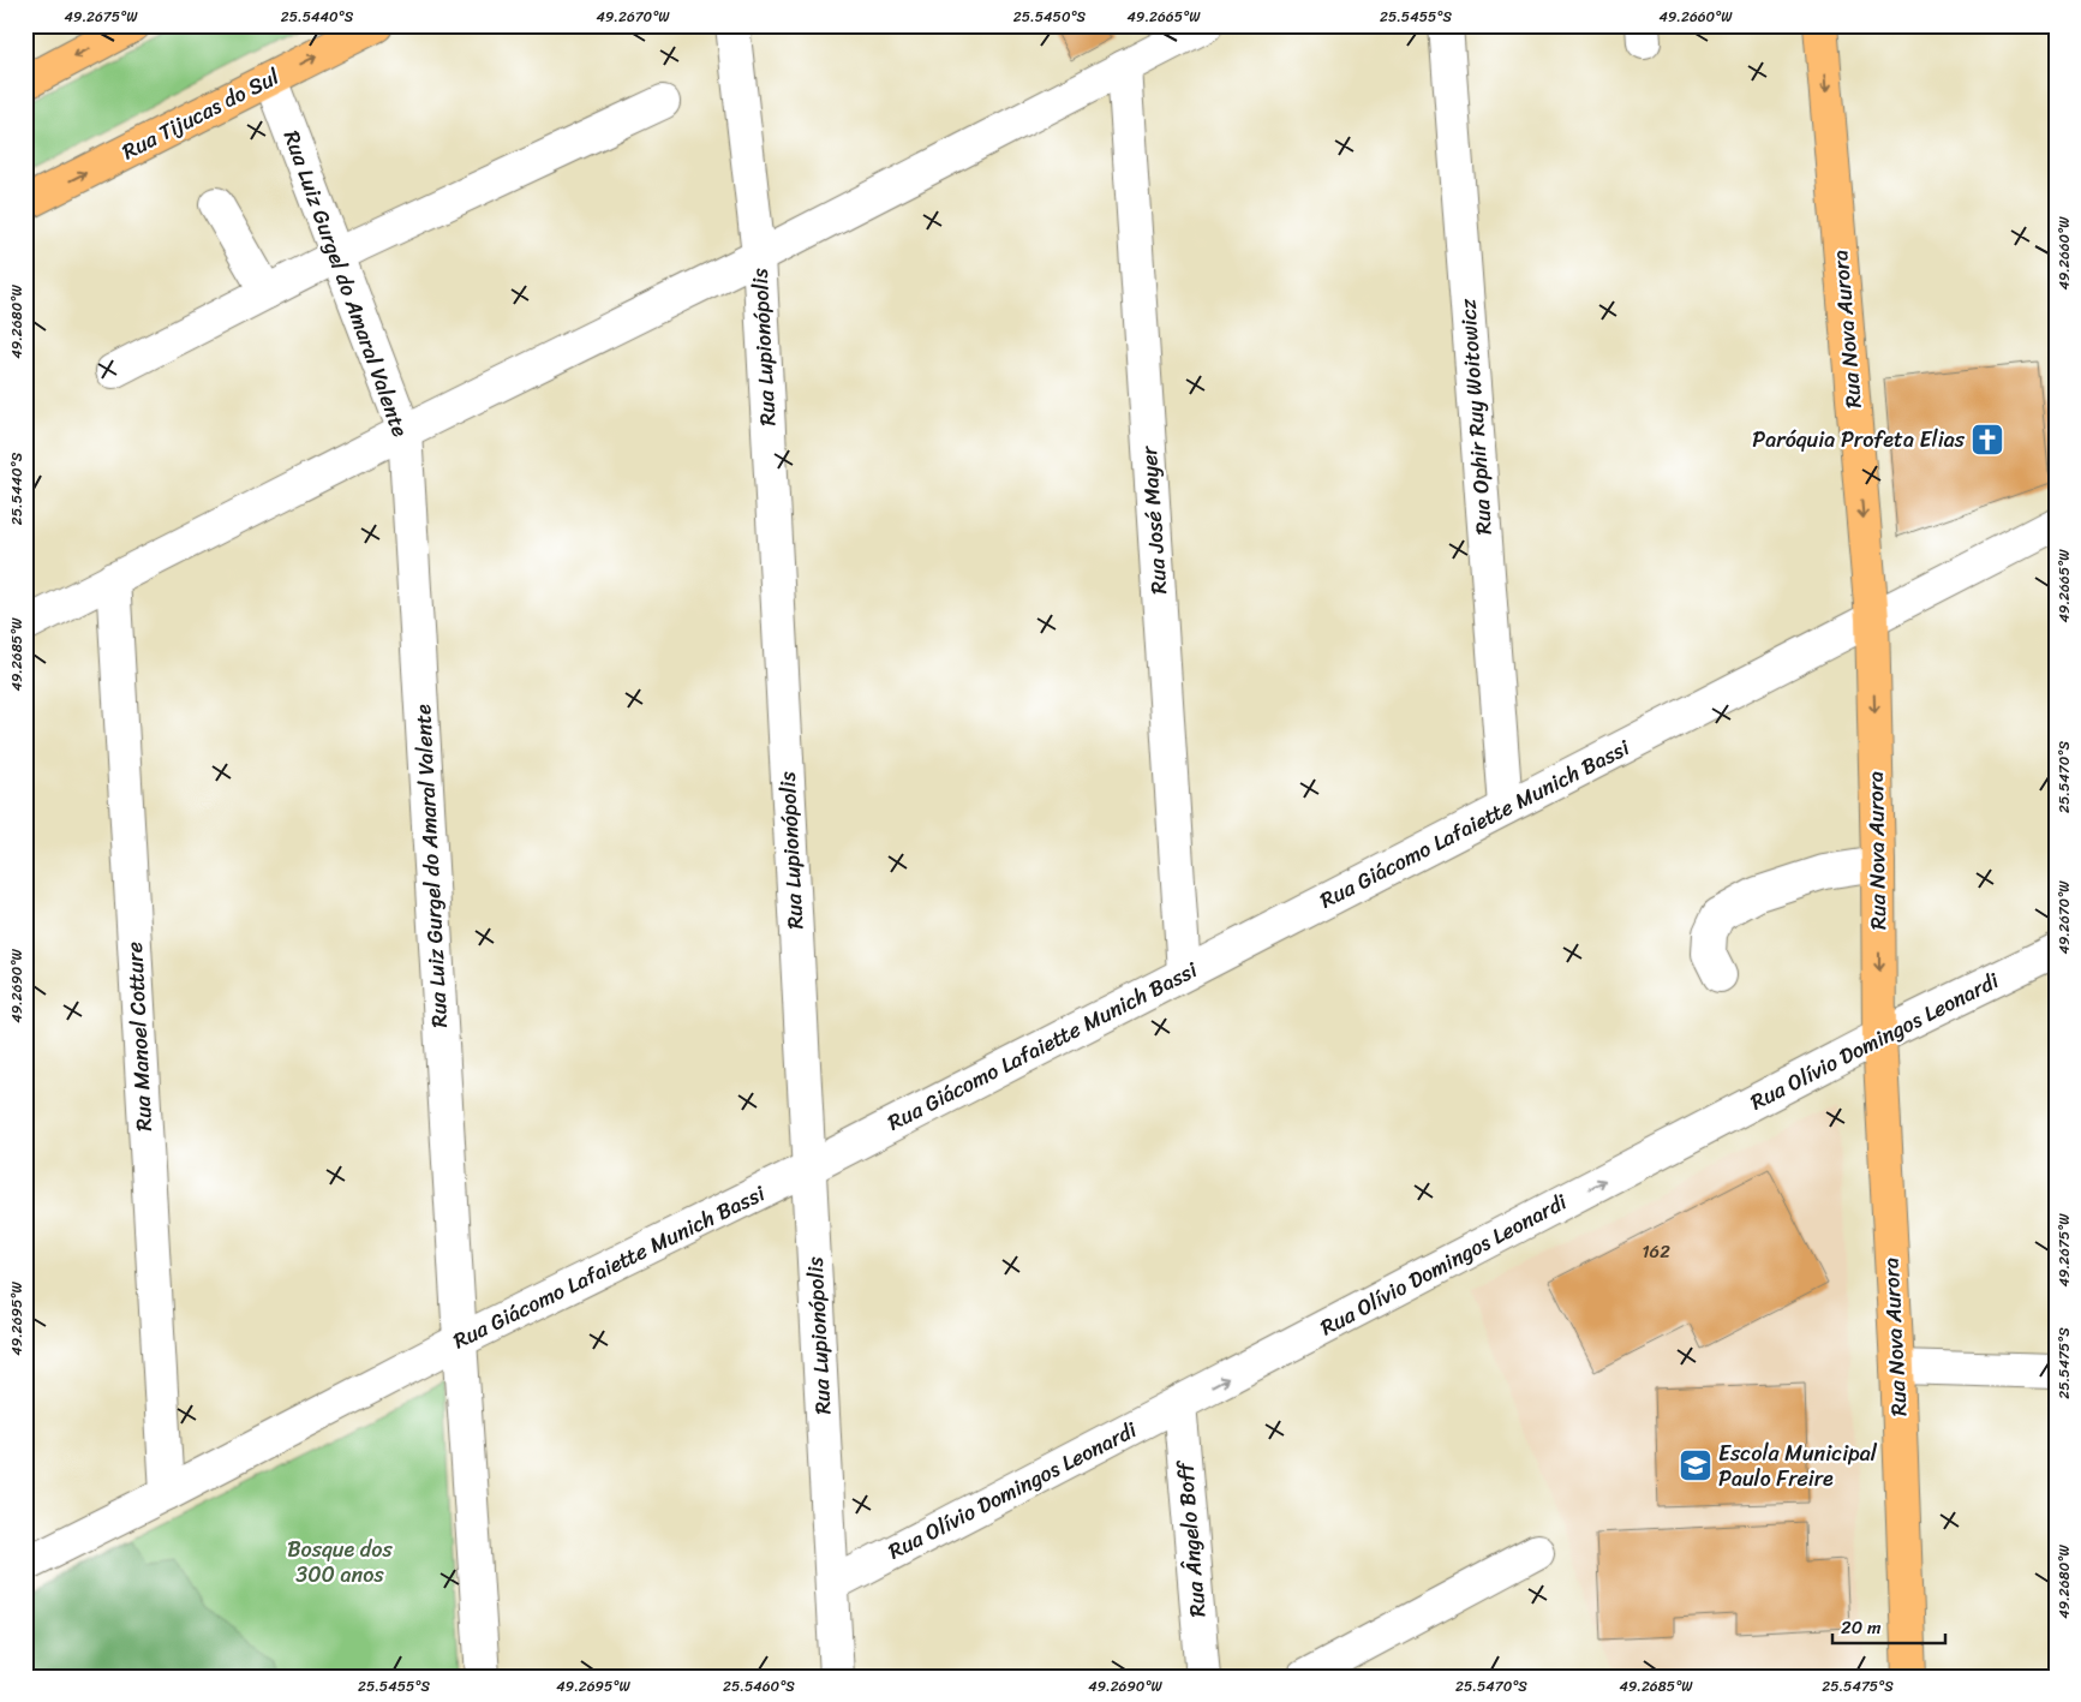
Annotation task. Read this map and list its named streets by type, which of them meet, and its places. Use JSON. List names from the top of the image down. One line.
{"streets":{"main road":["Rua Tijucas do Sul","Rua Nova Aurora"],"street":["Rua Luiz Gurgel do Amaral Valente","Rua Lupionópolis","Rua Ophir Ruy Woitowicz","Rua José Mayer","Rua Giácomo Lafaiette Munich Bassi","Rua Manoel Cotture","Rua Olívio Domingos Leonardi","Rua Ângelo Boff"]},"crossings":[["Rua Tijucas do Sul","Rua Luiz Gurgel do Amaral Valente"],["Rua Luiz Gurgel do Amaral Valente","Rua Giácomo Lafaiette Munich Bassi"],["Rua Nova Aurora","Rua Giácomo Lafaiette Munich Bassi"],["Rua Nova Aurora","Rua Olívio Domingos Leonardi"],["Rua Lupionópolis","Rua Giácomo Lafaiette Munich Bassi"],["Rua Lupionópolis","Rua Olívio Domingos Leonardi"],["Rua Ophir Ruy Woitowicz","Rua Giácomo Lafaiette Munich Bassi"],["Rua José Mayer","Rua Giácomo Lafaiette Munich Bassi"],["Rua Giácomo Lafaiette Munich Bassi","Rua Manoel Cotture"],["Rua Olívio Domingos Leonardi","Rua Ângelo Boff"]],"one_way":["Rua Nova Aurora","Rua Olívio Domingos Leonardi"],"parks":["Bosque dos 300 anos"],"places":{"church":["Paróquia Profeta Elias"],"school or university":["Escola Municipal Paulo Freire"]},"house_numbers":["162"],"scale_bar":"20 m","coordinates":["49.2675°W","25.5440°S","49.2670°W","25.5450°S","49.2665°W","25.5455°S","49.2660°W","49.2680°W","49.2685°W","25.5470°S","49.2690°W","49.2695°W","25.5475°S","25.5460°S"]}
